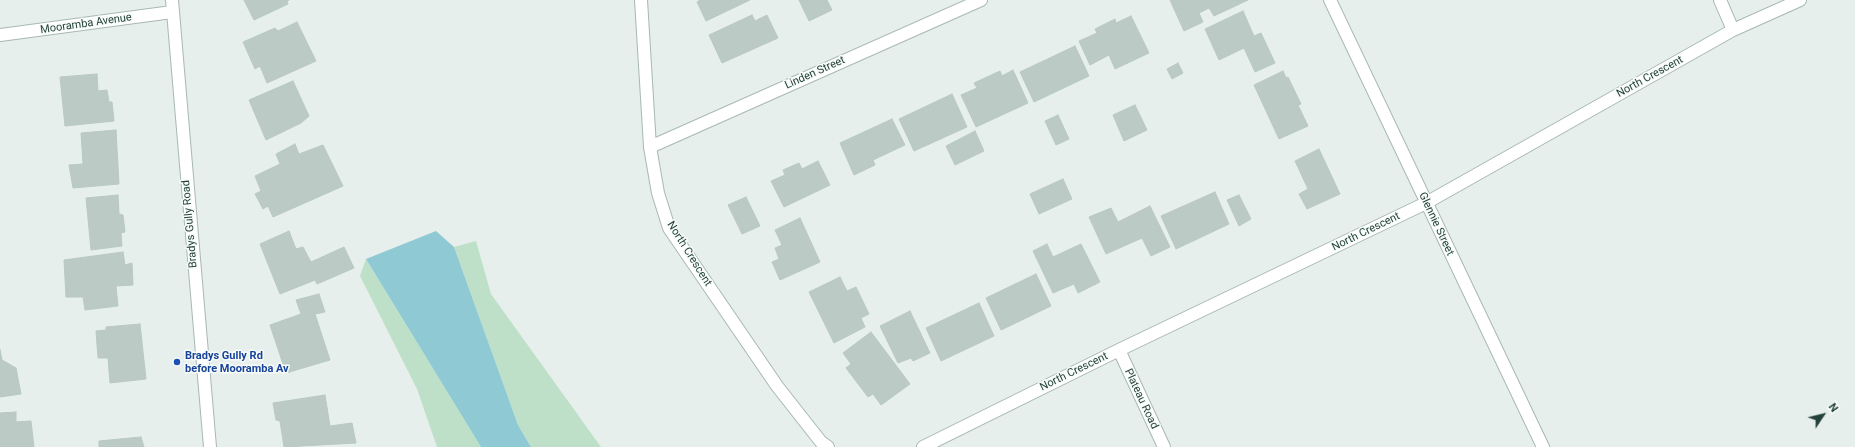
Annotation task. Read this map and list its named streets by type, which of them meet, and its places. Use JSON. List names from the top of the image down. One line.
{"streets":{"street":["Mooramba Avenue","Linden Street","North Crescent","Bradys Gully Road","Glennie Street","Plateau Road"]},"crossings":[["Mooramba Avenue","Bradys Gully Road"],["Linden Street","North Crescent"],["North Crescent","Glennie Street"],["North Crescent","Plateau Road"]],"places":["Bradys Gully Rd before Mooramba Av"],"north":"top right"}
